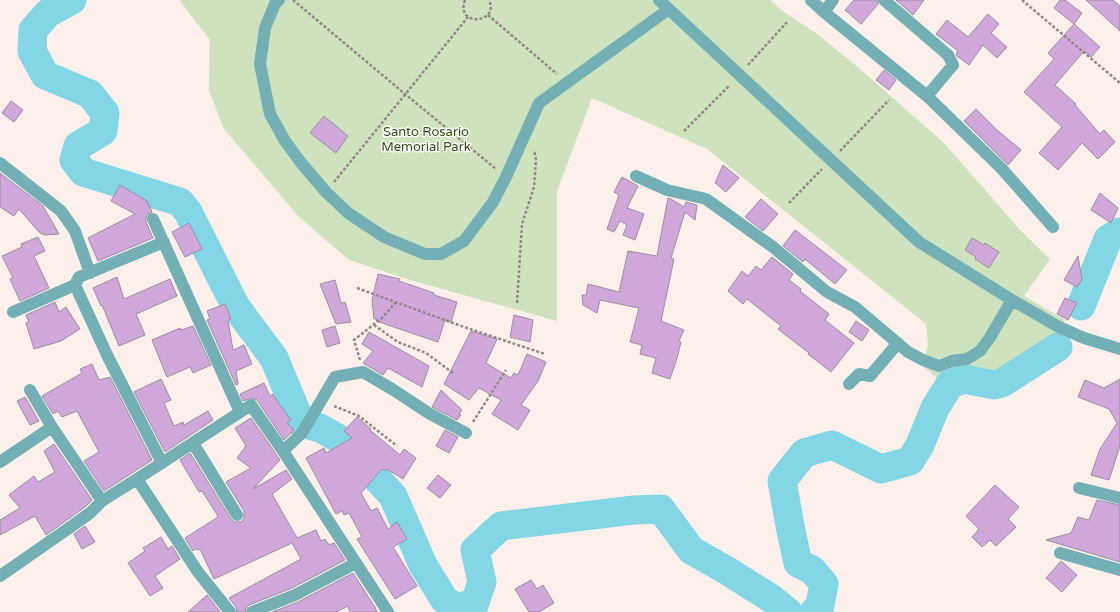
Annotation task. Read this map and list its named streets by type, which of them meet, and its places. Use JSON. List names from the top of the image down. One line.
{"parks":["Santo Rosario Memorial Park"]}
